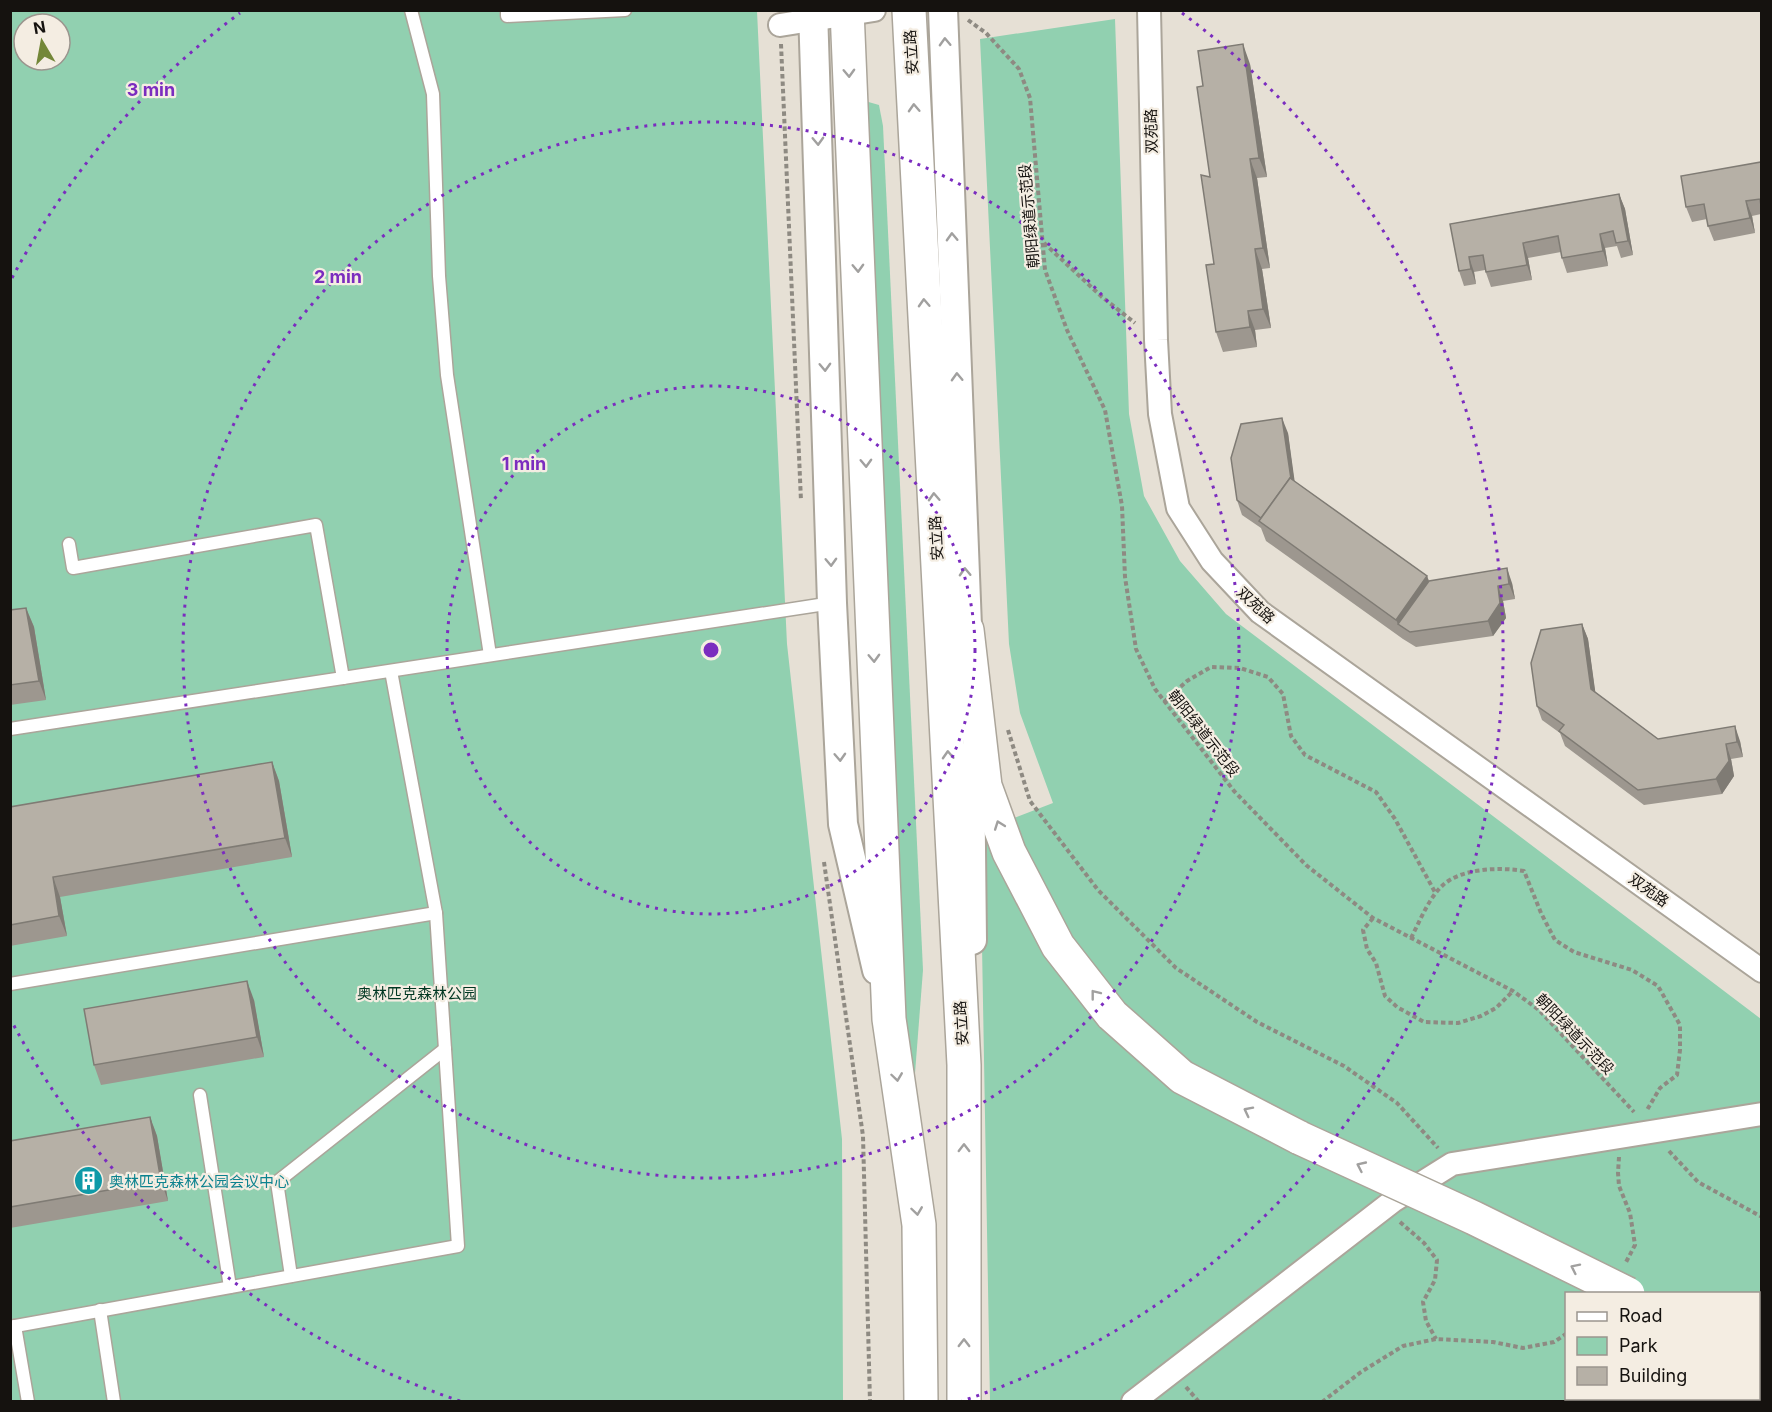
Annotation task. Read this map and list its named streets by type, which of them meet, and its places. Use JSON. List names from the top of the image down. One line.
{"streets":{"main road":["安立路"],"street":["双苑路"],"path":["朝阳绿道示范段"]},"crossings":[["安立路","朝阳绿道示范段"]],"parks":["奥林匹克森林公园"],"places":{"building":["奥林匹克森林公园会议中心"]},"legend":["Road","Park","Building"],"north":"top","rings":["3 min","2 min","1 min"]}
